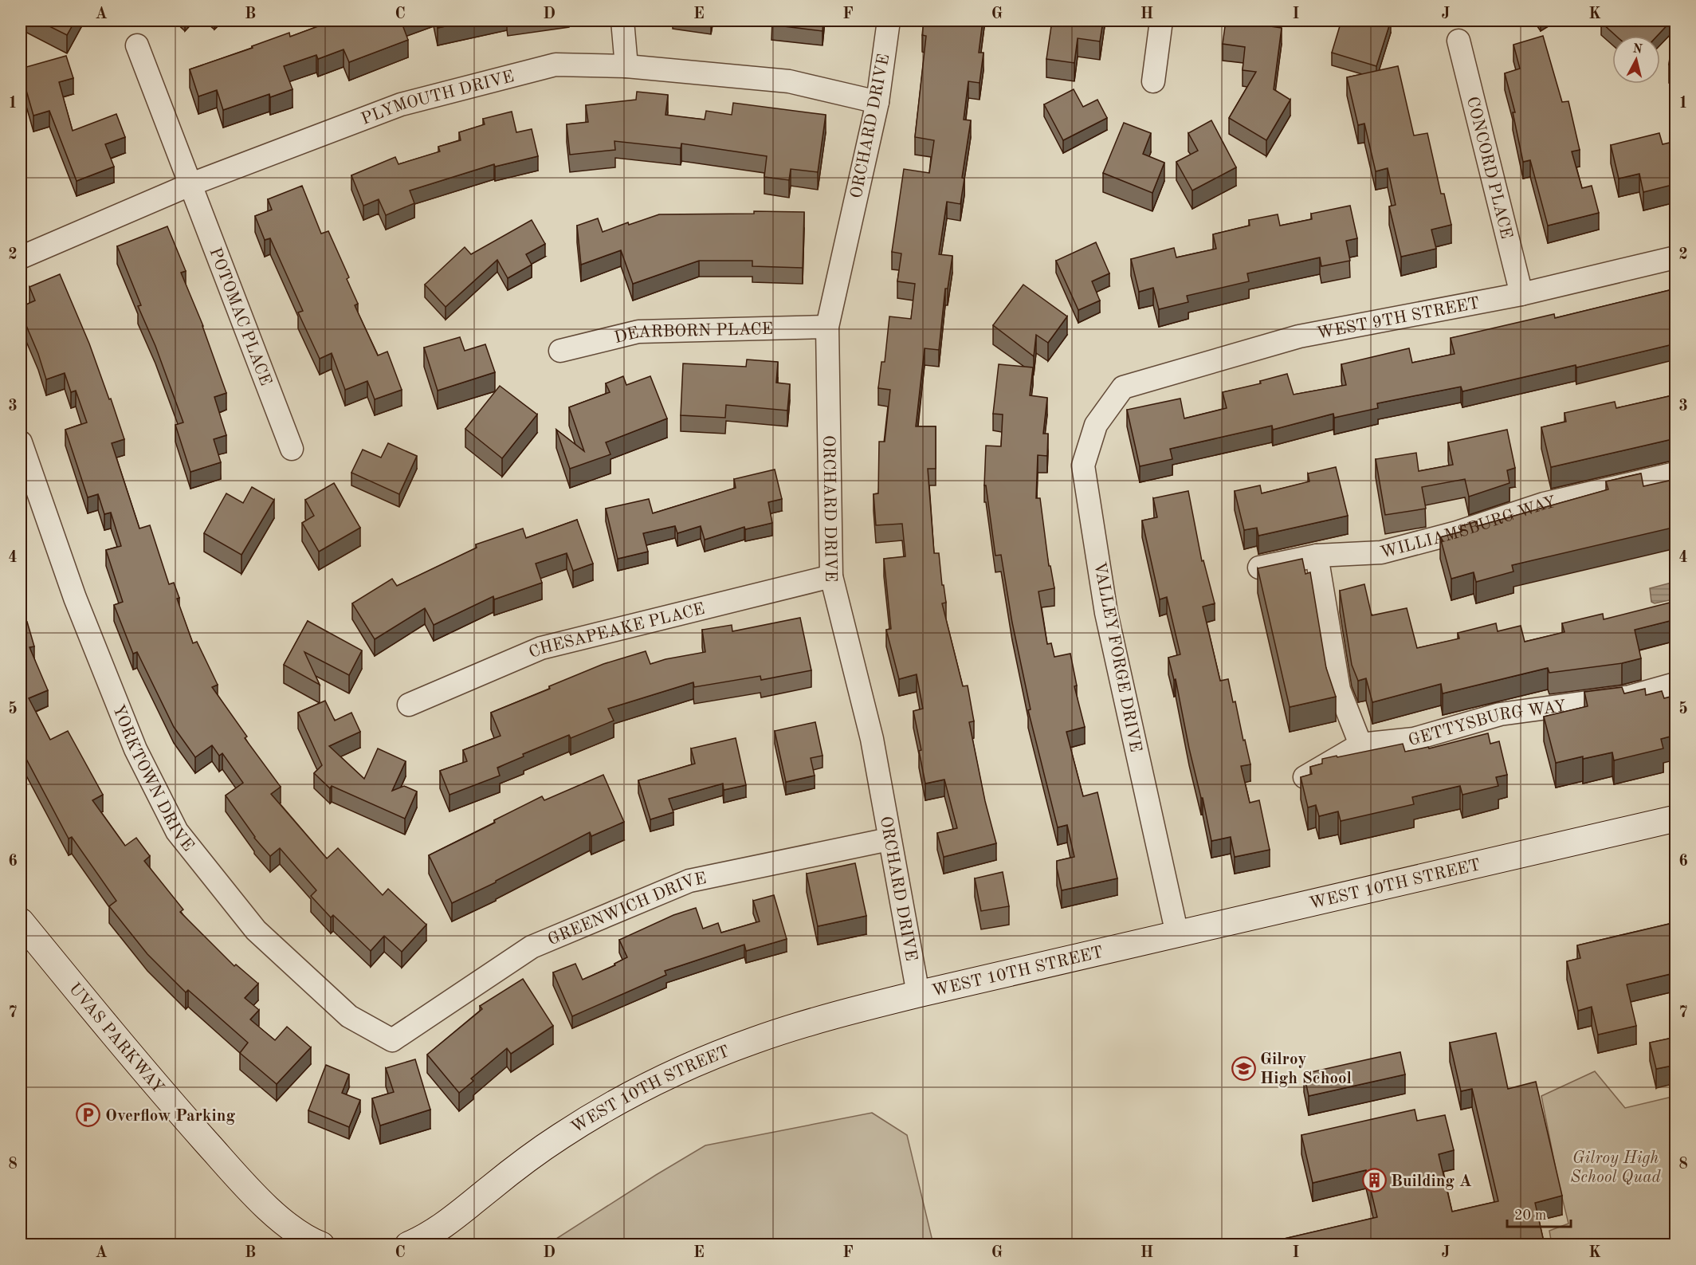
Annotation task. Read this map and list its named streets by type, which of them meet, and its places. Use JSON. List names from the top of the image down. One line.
{"streets":{"street":["PLYMOUTH DRIVE","ORCHARD DRIVE","CONCORD PLACE","POTOMAC PLACE","WEST 9TH STREET","DEARBORN PLACE","WILLIAMSBURG WAY","CHESAPEAKE PLACE","VALLEY FORGE DRIVE","GETTYSBURG WAY","YORKTOWN DRIVE","WEST 10TH STREET","GREENWICH DRIVE","UVAS PARKWAY"]},"crossings":[["PLYMOUTH DRIVE","ORCHARD DRIVE"],["PLYMOUTH DRIVE","POTOMAC PLACE"],["ORCHARD DRIVE","DEARBORN PLACE"],["ORCHARD DRIVE","CHESAPEAKE PLACE"],["ORCHARD DRIVE","WEST 10TH STREET"],["ORCHARD DRIVE","GREENWICH DRIVE"],["CONCORD PLACE","WEST 9TH STREET"],["WEST 9TH STREET","VALLEY FORGE DRIVE"],["VALLEY FORGE DRIVE","WEST 10TH STREET"],["YORKTOWN DRIVE","GREENWICH DRIVE"]],"parks":["Gilroy High School Quad"],"places":{"school or university":["Gilroy High School"],"parking":["Overflow Parking"],"building":["Building A"]},"scale_bar":"20 m","north":"top","grid":{"columns":["A","B","C","D","E","F","G","H","I","J","K"],"rows":["1","2","3","4","5","6","7","8"]}}
